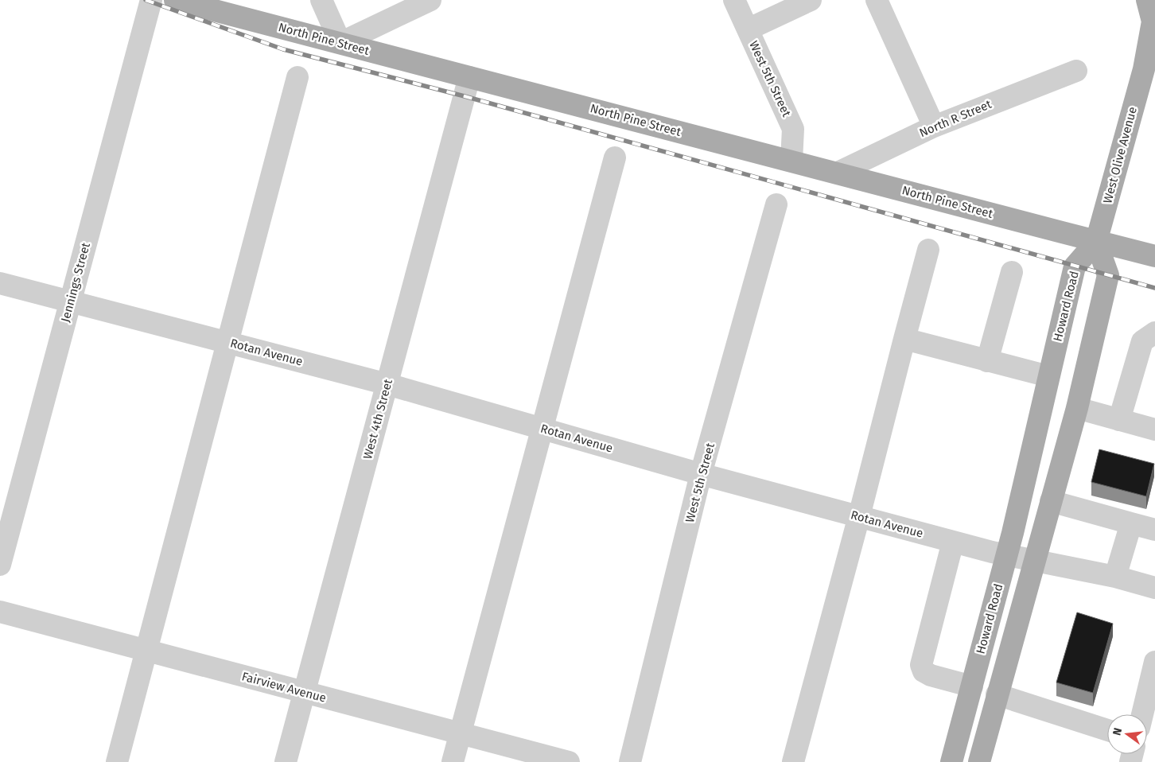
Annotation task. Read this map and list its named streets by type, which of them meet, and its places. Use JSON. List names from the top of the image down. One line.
{"streets":{"main road":["North Pine Street","West Olive Avenue","Howard Road"],"street":["West 5th Street","North R Street","Jennings Street","Rotan Avenue","West 4th Street","Fairview Avenue"]},"crossings":[["North Pine Street","West 5th Street"],["North Pine Street","North R Street"],["North Pine Street","West Olive Avenue"],["North Pine Street","Howard Road"],["North Pine Street","West 4th Street"],["West 5th Street","Rotan Avenue"],["West Olive Avenue","Howard Road"],["Jennings Street","Rotan Avenue"],["Howard Road","Rotan Avenue"],["Rotan Avenue","West 4th Street"],["West 4th Street","Fairview Avenue"]],"north":"left"}
